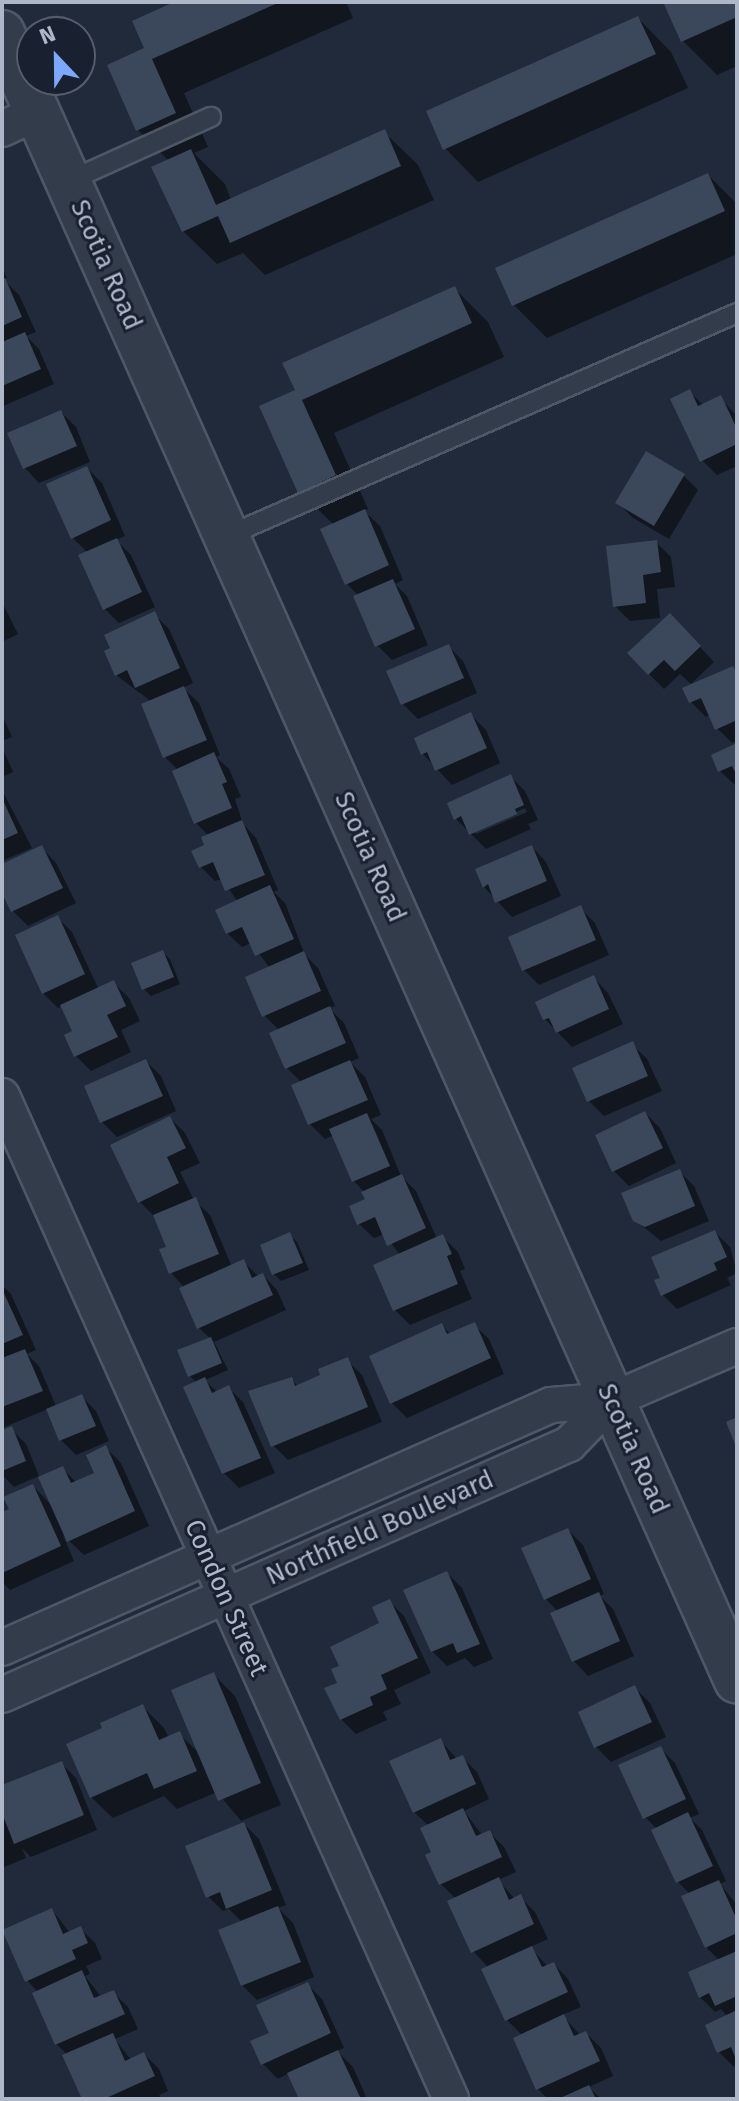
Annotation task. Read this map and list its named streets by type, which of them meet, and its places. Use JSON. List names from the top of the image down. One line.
{"streets":{"street":["Scotia Road","Northfield Boulevard","Condon Street"]},"crossings":[["Scotia Road","Northfield Boulevard"],["Northfield Boulevard","Condon Street"]],"north":"top"}
